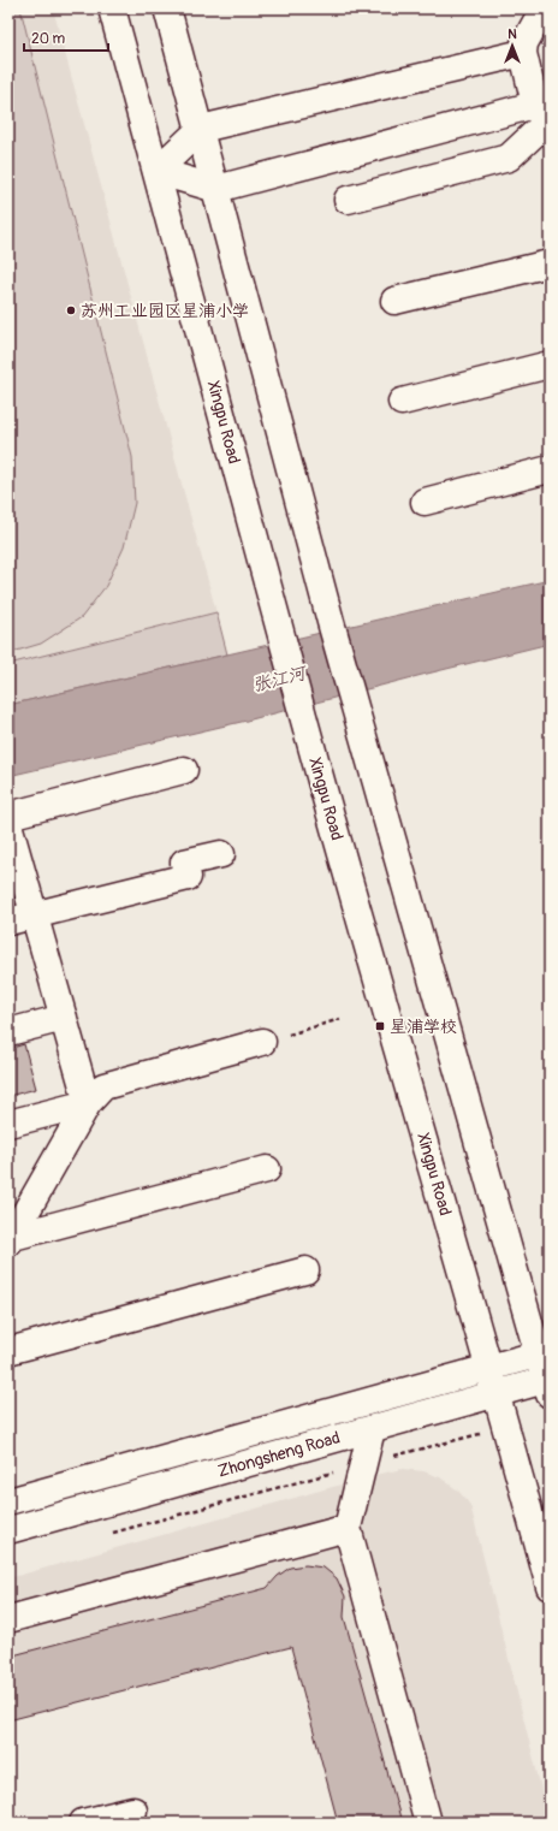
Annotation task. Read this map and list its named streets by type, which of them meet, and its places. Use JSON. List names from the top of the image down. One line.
{"streets":{"main road":["Xingpu Road","Zhongsheng Road"]},"crossings":[["Xingpu Road","Zhongsheng Road"]],"water":["张江河"],"places":{"other":["苏州工业园区星浦小学"],"transit":["星浦学校"]},"scale_bar":"20 m","north":"top"}
